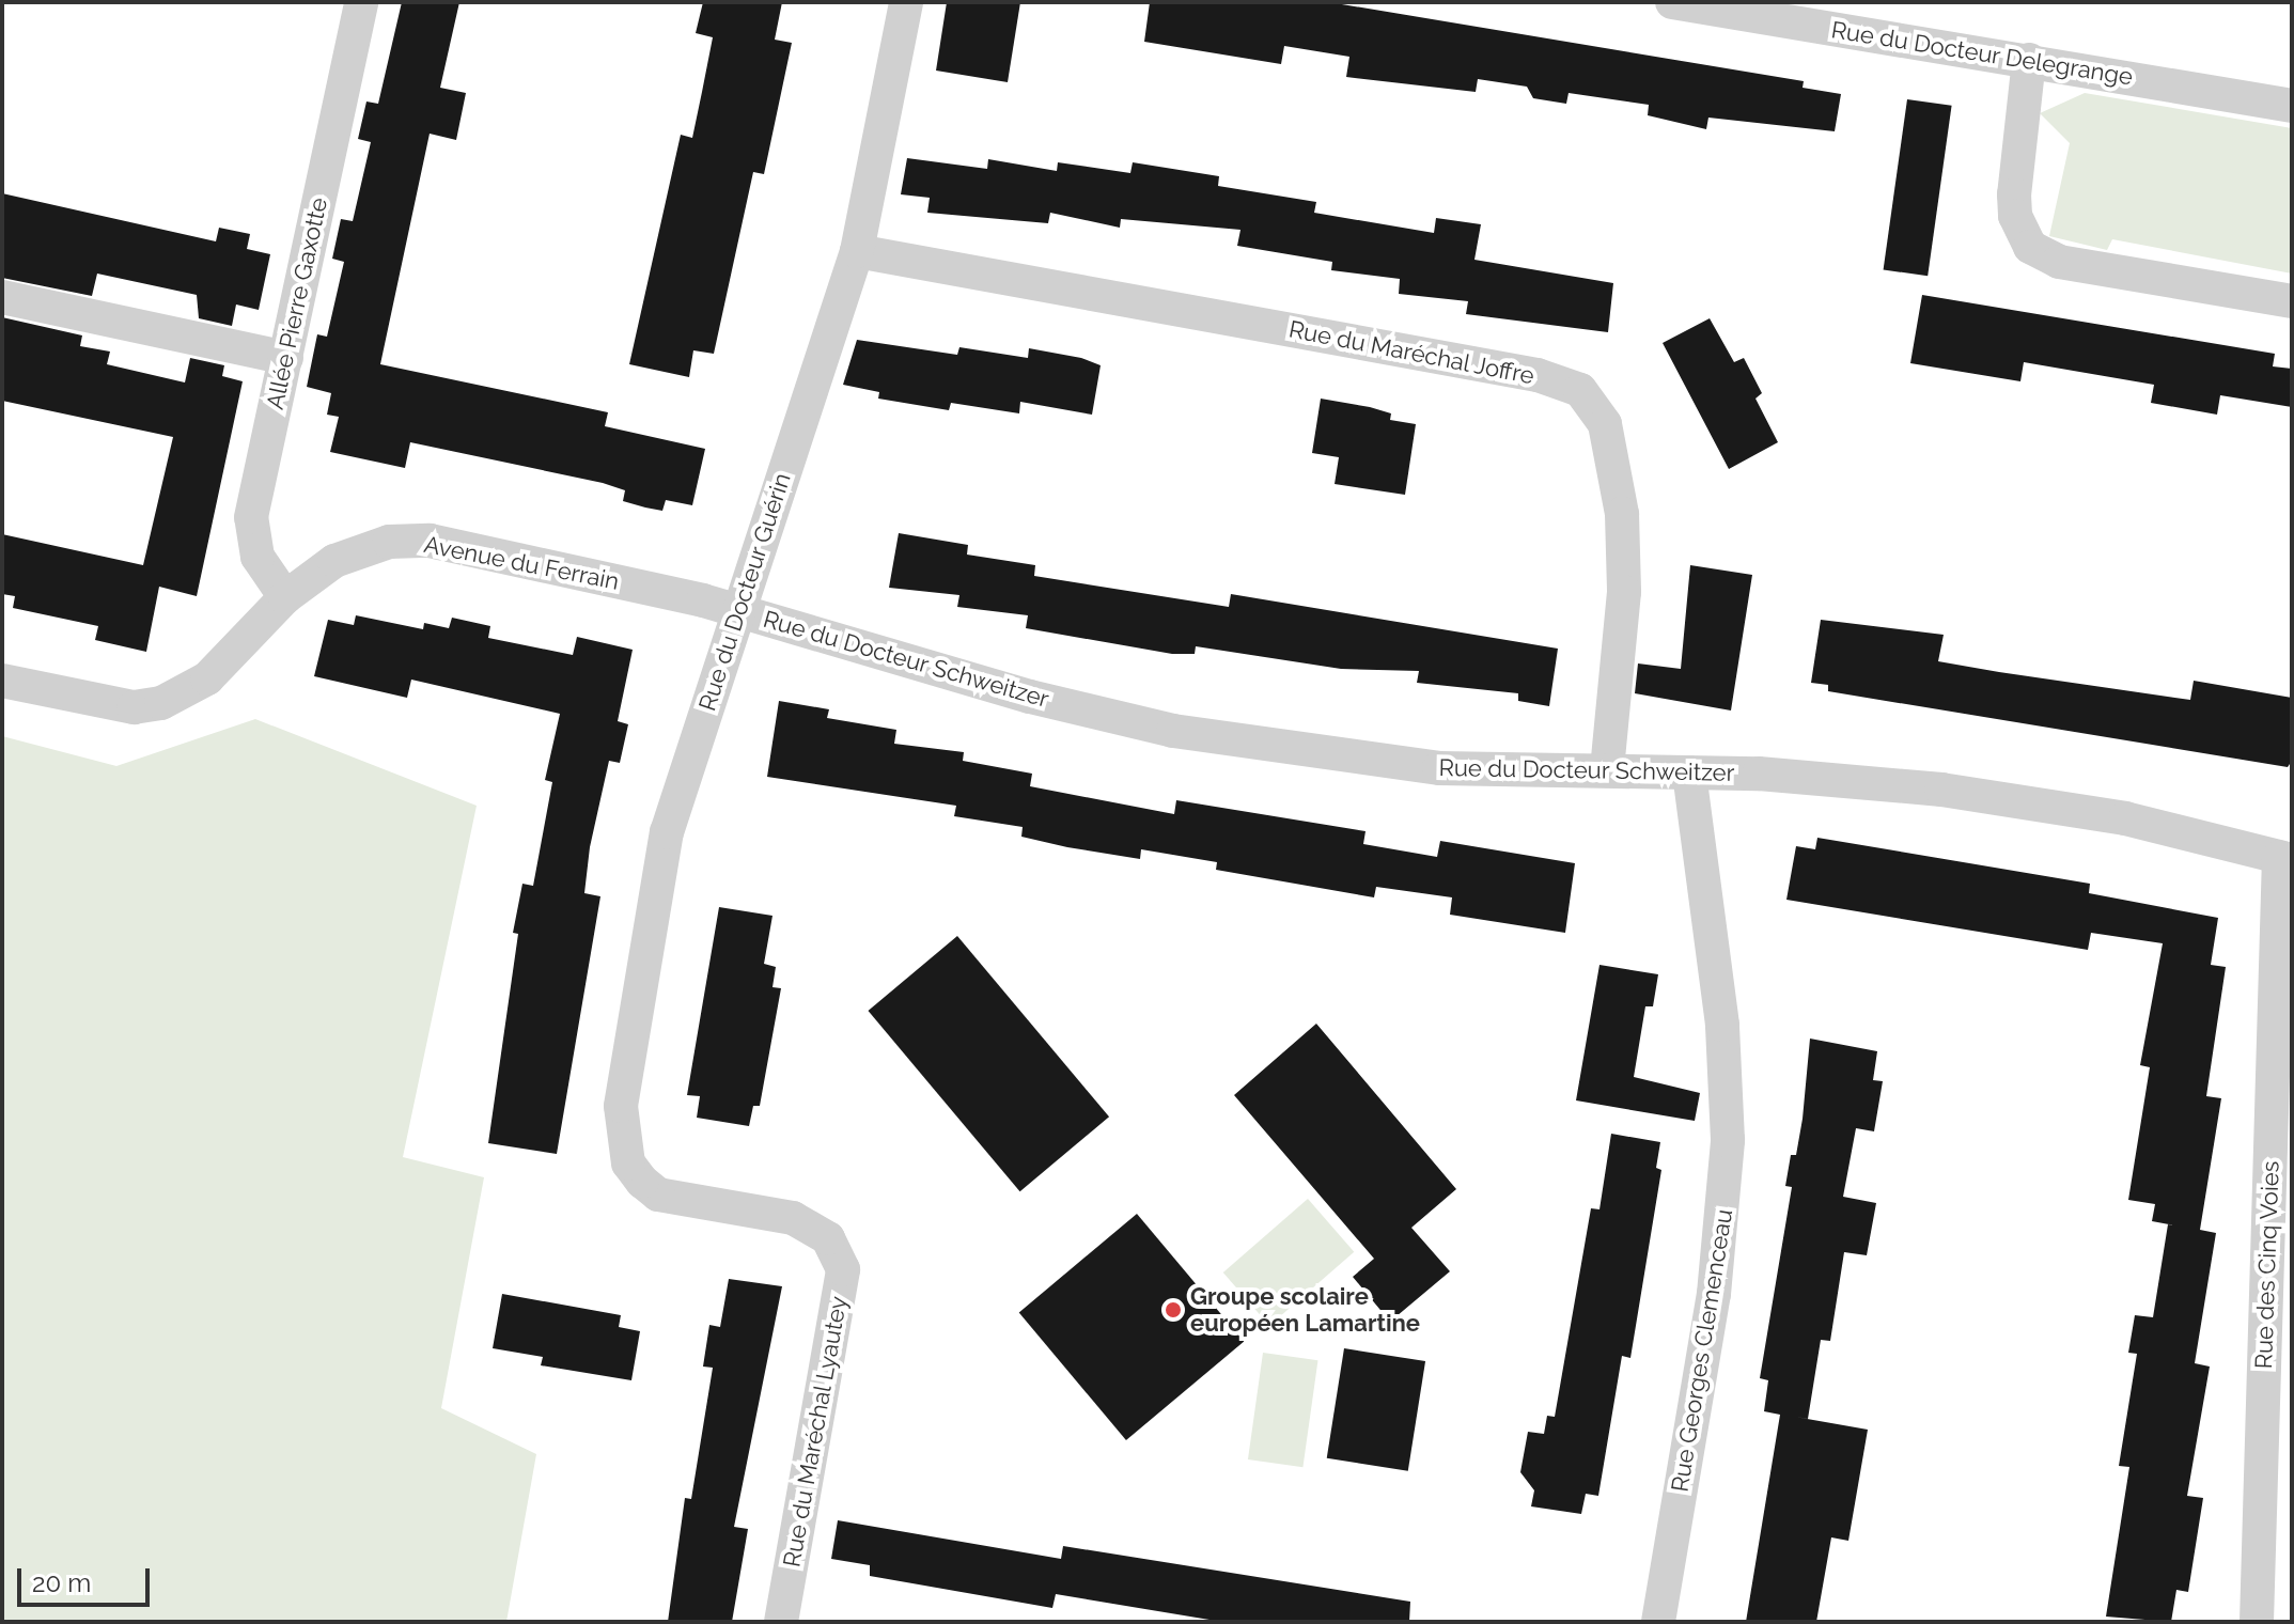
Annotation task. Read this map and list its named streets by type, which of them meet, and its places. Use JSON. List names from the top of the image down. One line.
{"streets":{"street":["Rue du Docteur Delegrange","Allée Pierre Gaxotte","Rue du Maréchal Joffre","Avenue du Ferrain","Rue du Docteur Guérin","Rue du Docteur Schweitzer","Rue des Cinq Voies","Rue Georges Clemenceau","Rue du Maréchal Lyautey"]},"crossings":[["Allée Pierre Gaxotte","Avenue du Ferrain"],["Rue du Maréchal Joffre","Rue du Docteur Guérin"],["Rue du Maréchal Joffre","Rue du Docteur Schweitzer"],["Avenue du Ferrain","Rue du Docteur Guérin"],["Avenue du Ferrain","Rue du Docteur Schweitzer"],["Rue du Docteur Guérin","Rue du Docteur Schweitzer"],["Rue du Docteur Guérin","Rue du Maréchal Lyautey"],["Rue du Docteur Schweitzer","Rue des Cinq Voies"],["Rue du Docteur Schweitzer","Rue Georges Clemenceau"]],"places":["Groupe scolaire européen Lamartine"],"scale_bar":"20 m"}
